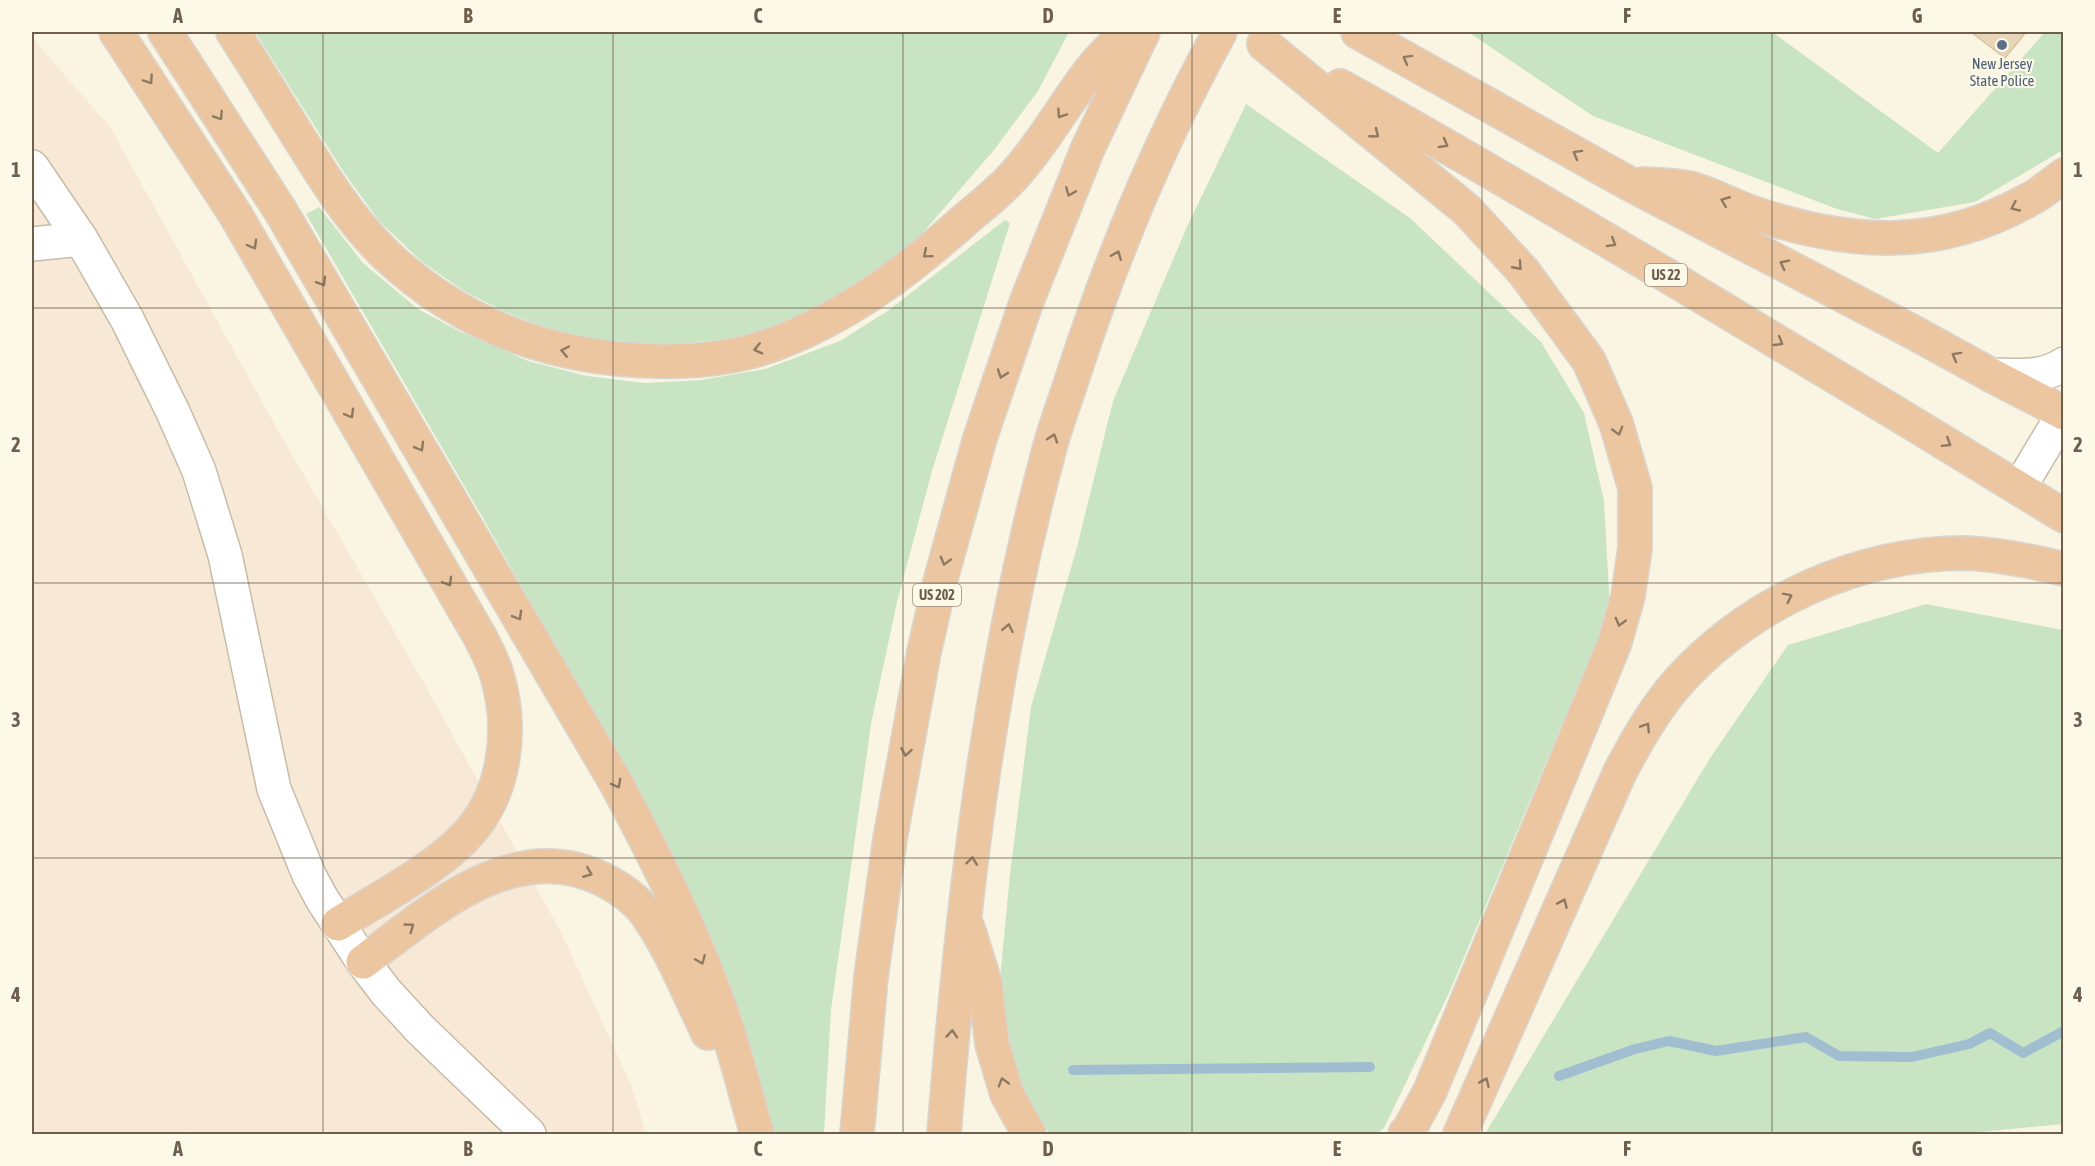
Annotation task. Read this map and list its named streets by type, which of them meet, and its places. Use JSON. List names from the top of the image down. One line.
{"streets":{"highway":["US 22","US 202"]},"places":["New Jersey State Police"],"grid":{"columns":["A","B","C","D","E","F","G"],"rows":["1","2","3","4"]}}
